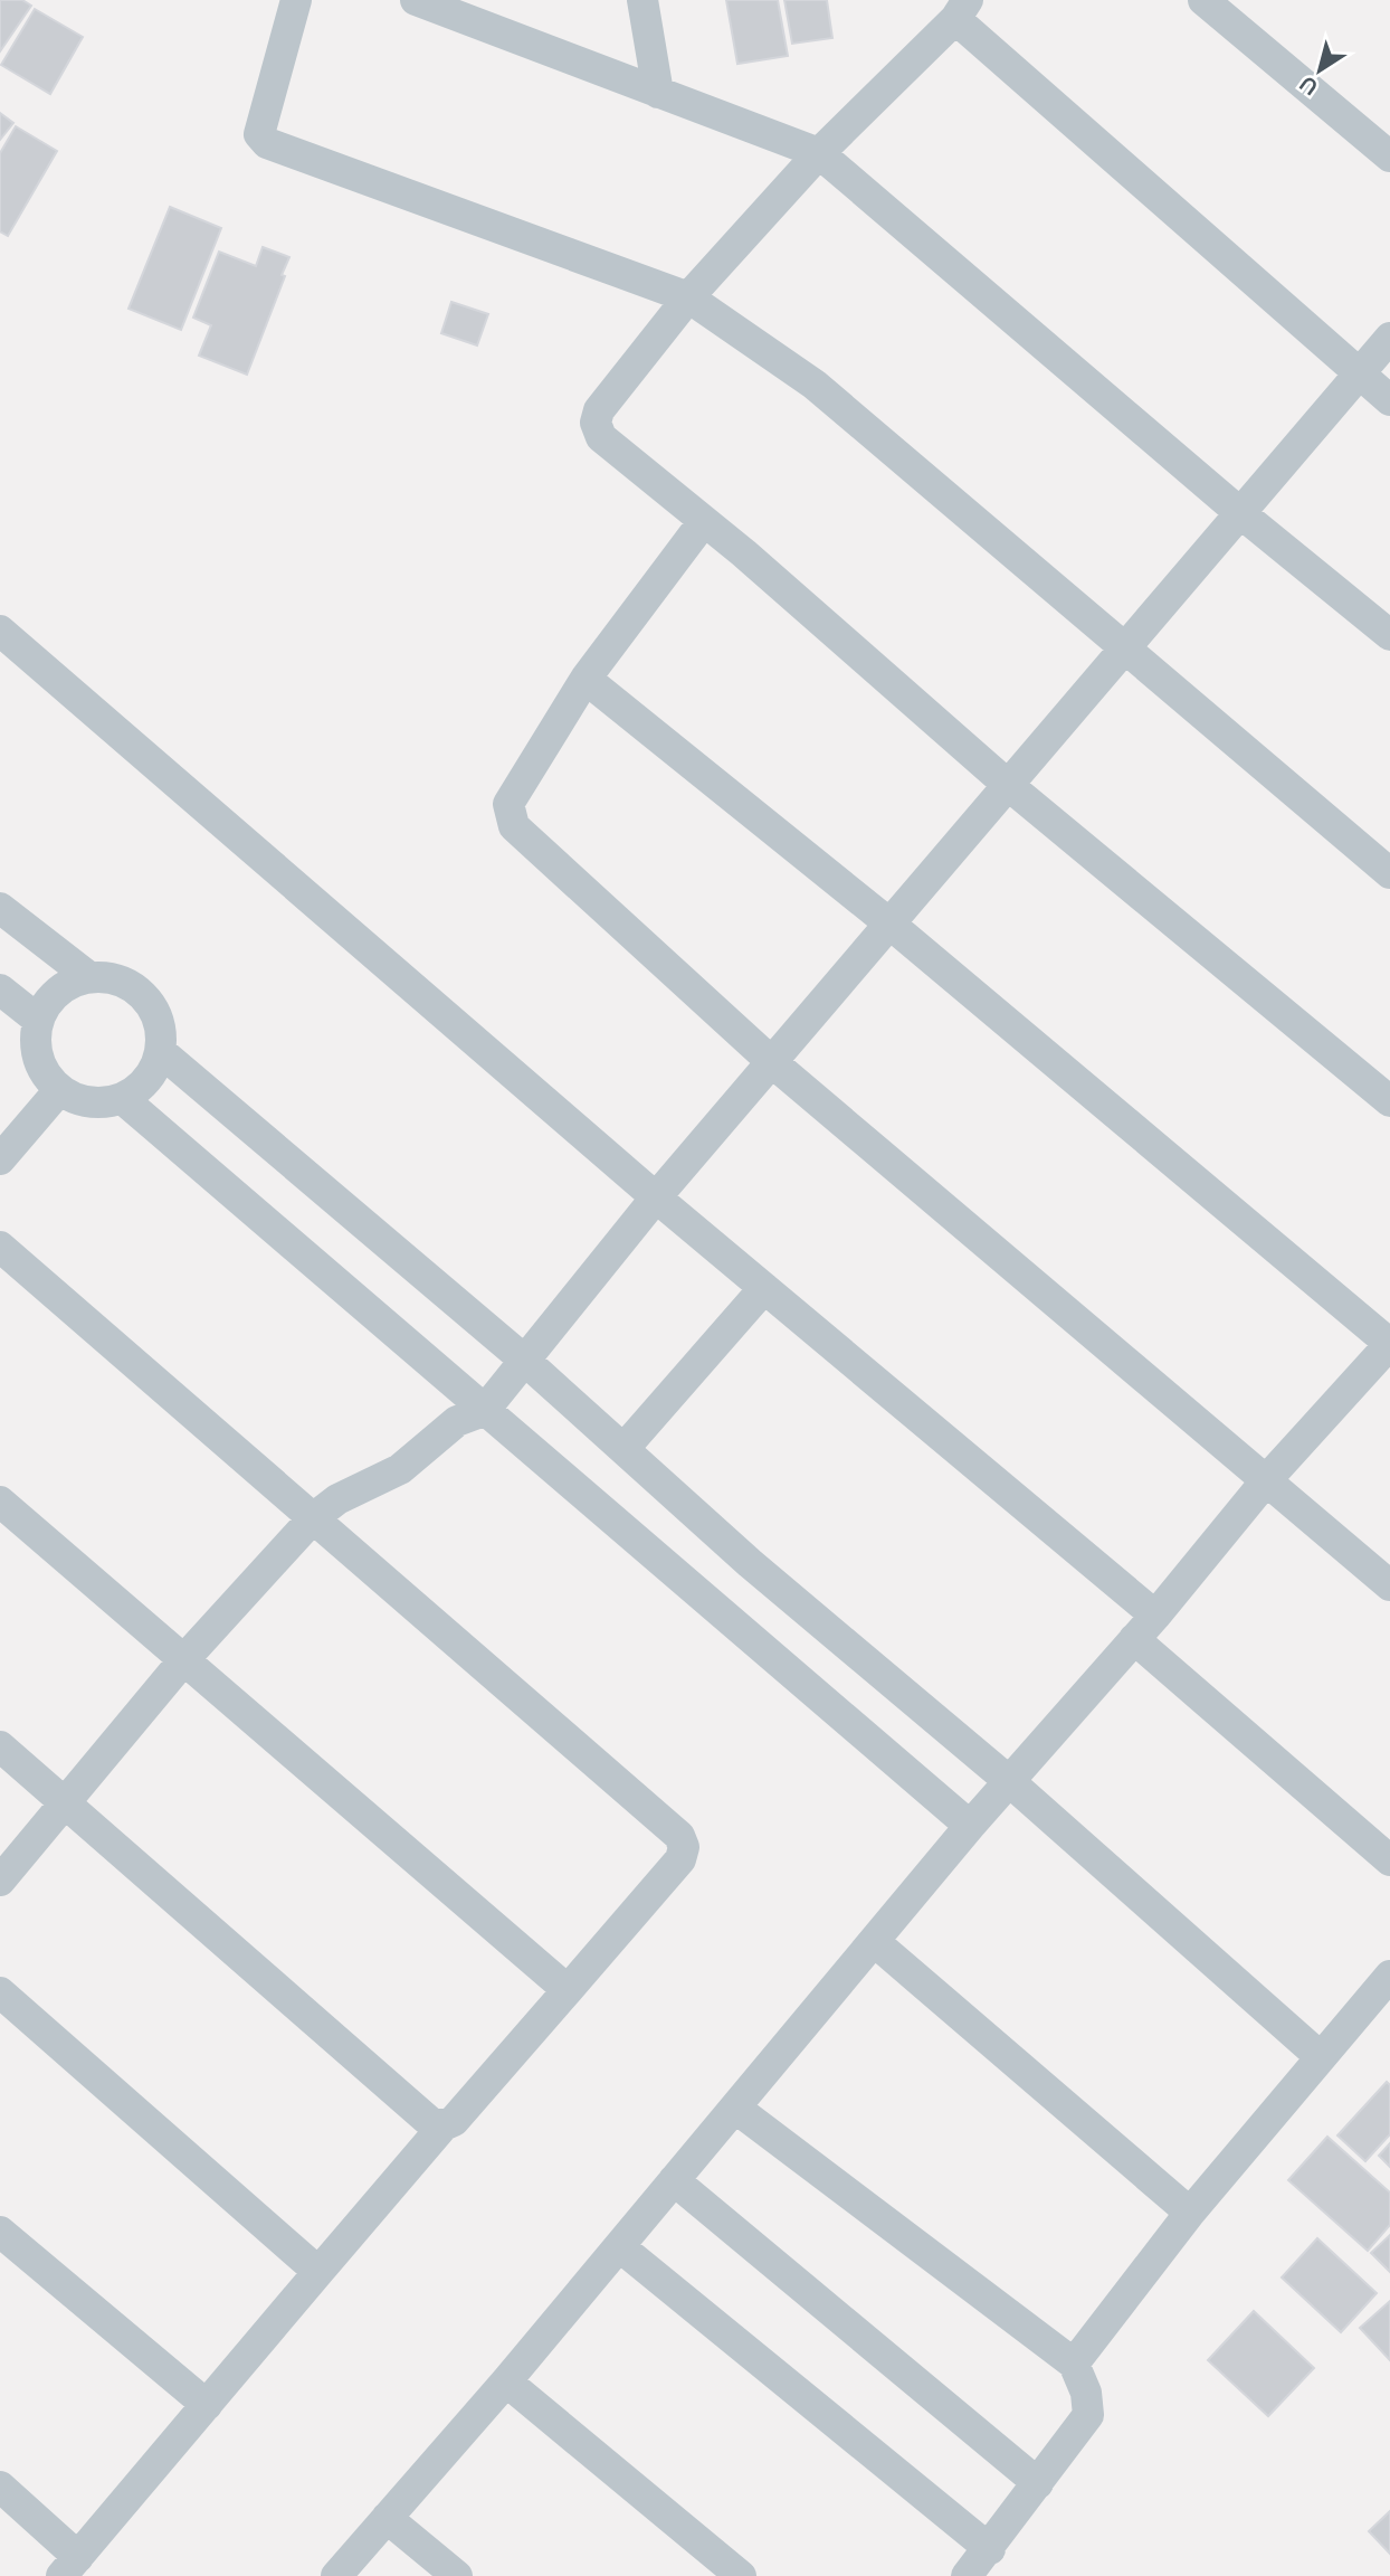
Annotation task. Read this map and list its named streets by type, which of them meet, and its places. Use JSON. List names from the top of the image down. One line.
{"north":"bottom left"}
